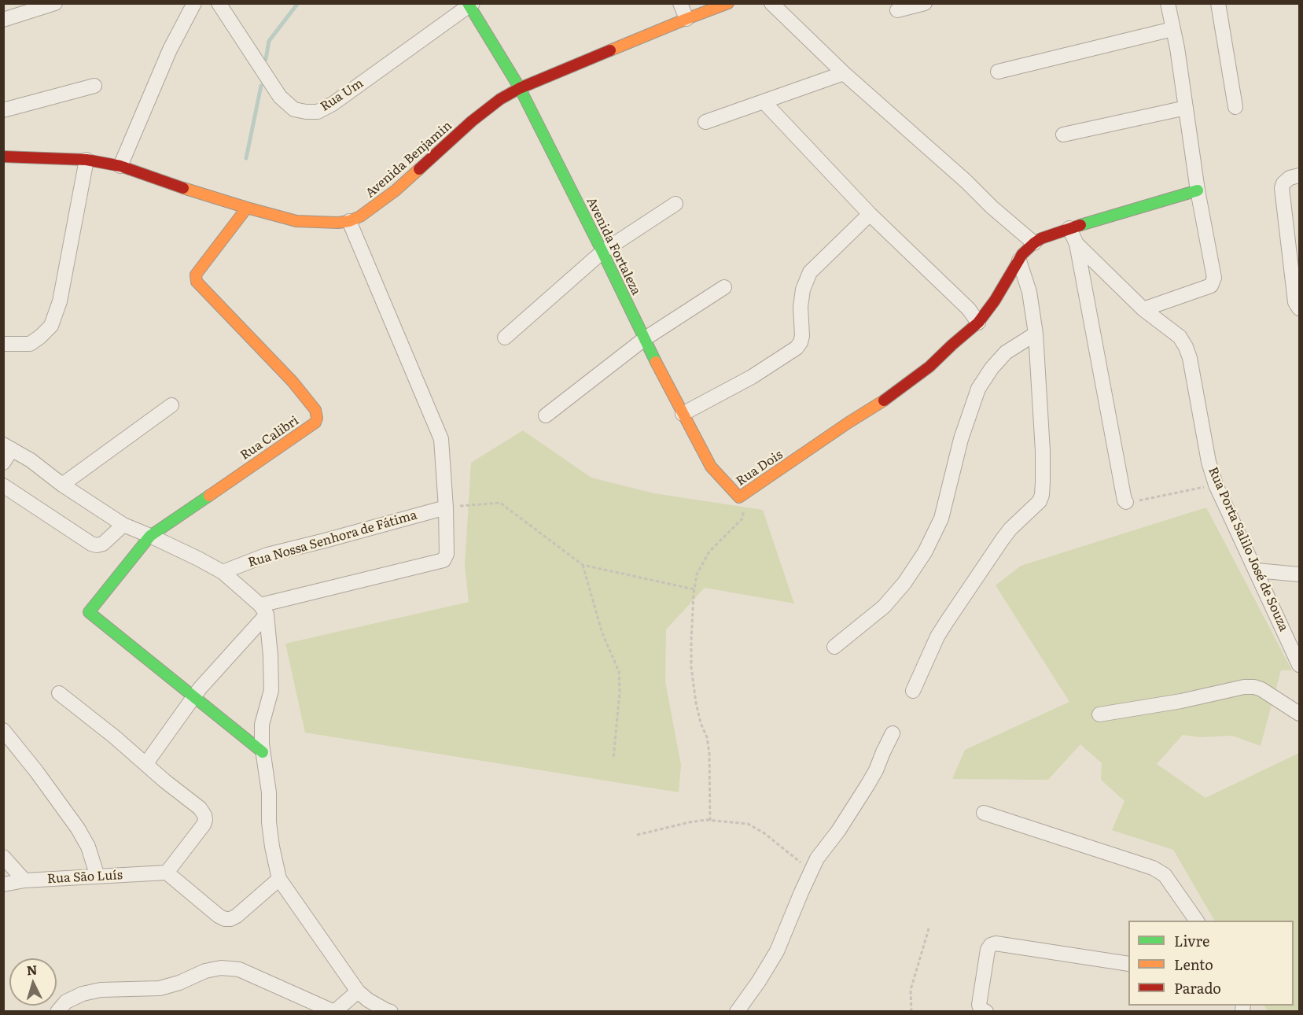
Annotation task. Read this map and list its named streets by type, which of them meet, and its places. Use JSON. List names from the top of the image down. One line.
{"streets":{"street":["Rua Um","Avenida Benjamin","Avenida Fortaleza","Rua Calibri","Rua Dois","Rua Nossa Senhora de Fátima","Rua Porta Salilo José de Souza","Rua São Luís"]},"crossings":[["Rua Um","Avenida Fortaleza"],["Avenida Benjamin","Avenida Fortaleza"],["Avenida Benjamin","Rua Calibri"],["Avenida Fortaleza","Rua Dois"]],"legend":["Livre","Lento","Parado"],"north":"top"}
